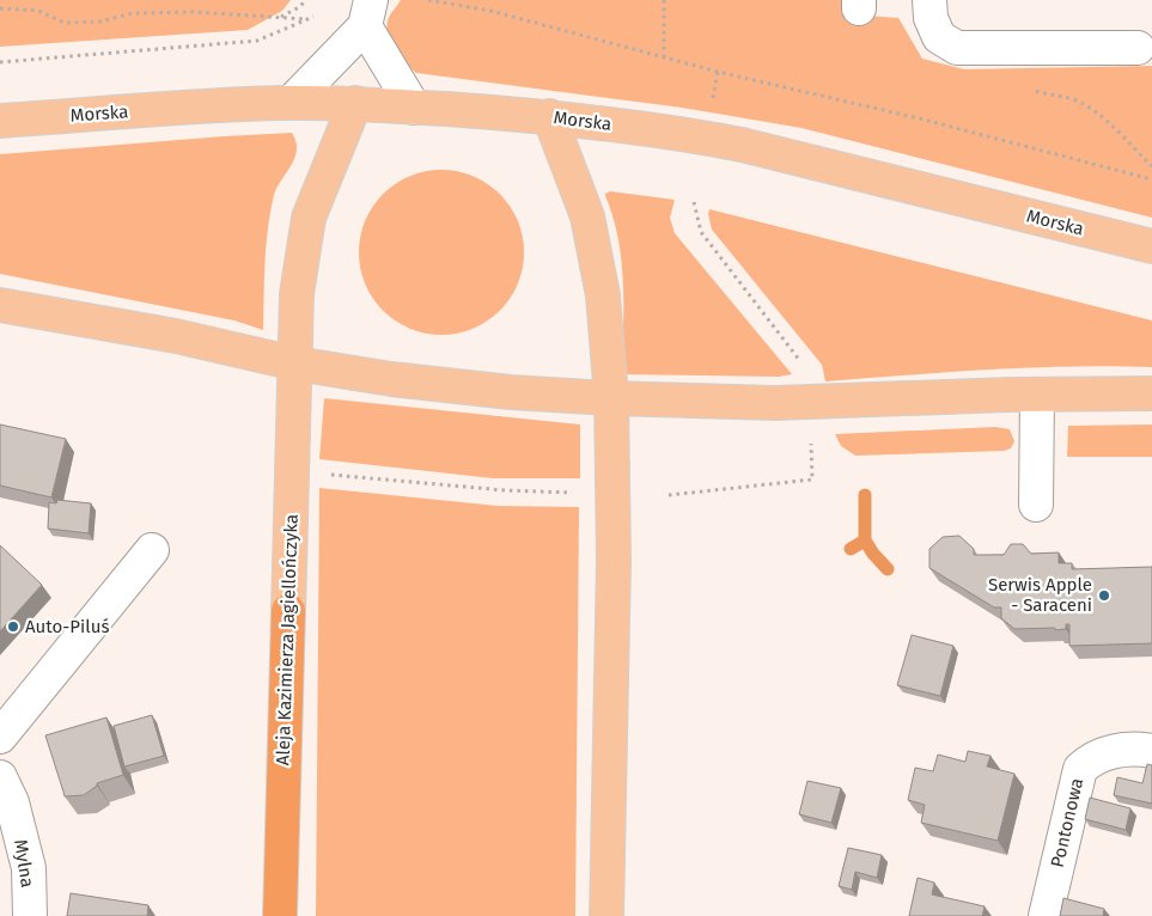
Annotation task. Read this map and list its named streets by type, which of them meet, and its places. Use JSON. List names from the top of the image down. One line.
{"streets":{"highway":["Aleja Kazimierza Jagiellończyka"],"main road":["Morska"],"street":["Pontonowa","Mylna"]},"crossings":[["Morska","Aleja Kazimierza Jagiellończyka"]],"places":["Serwis Apple - Saraceni","Auto-Piluś"]}
